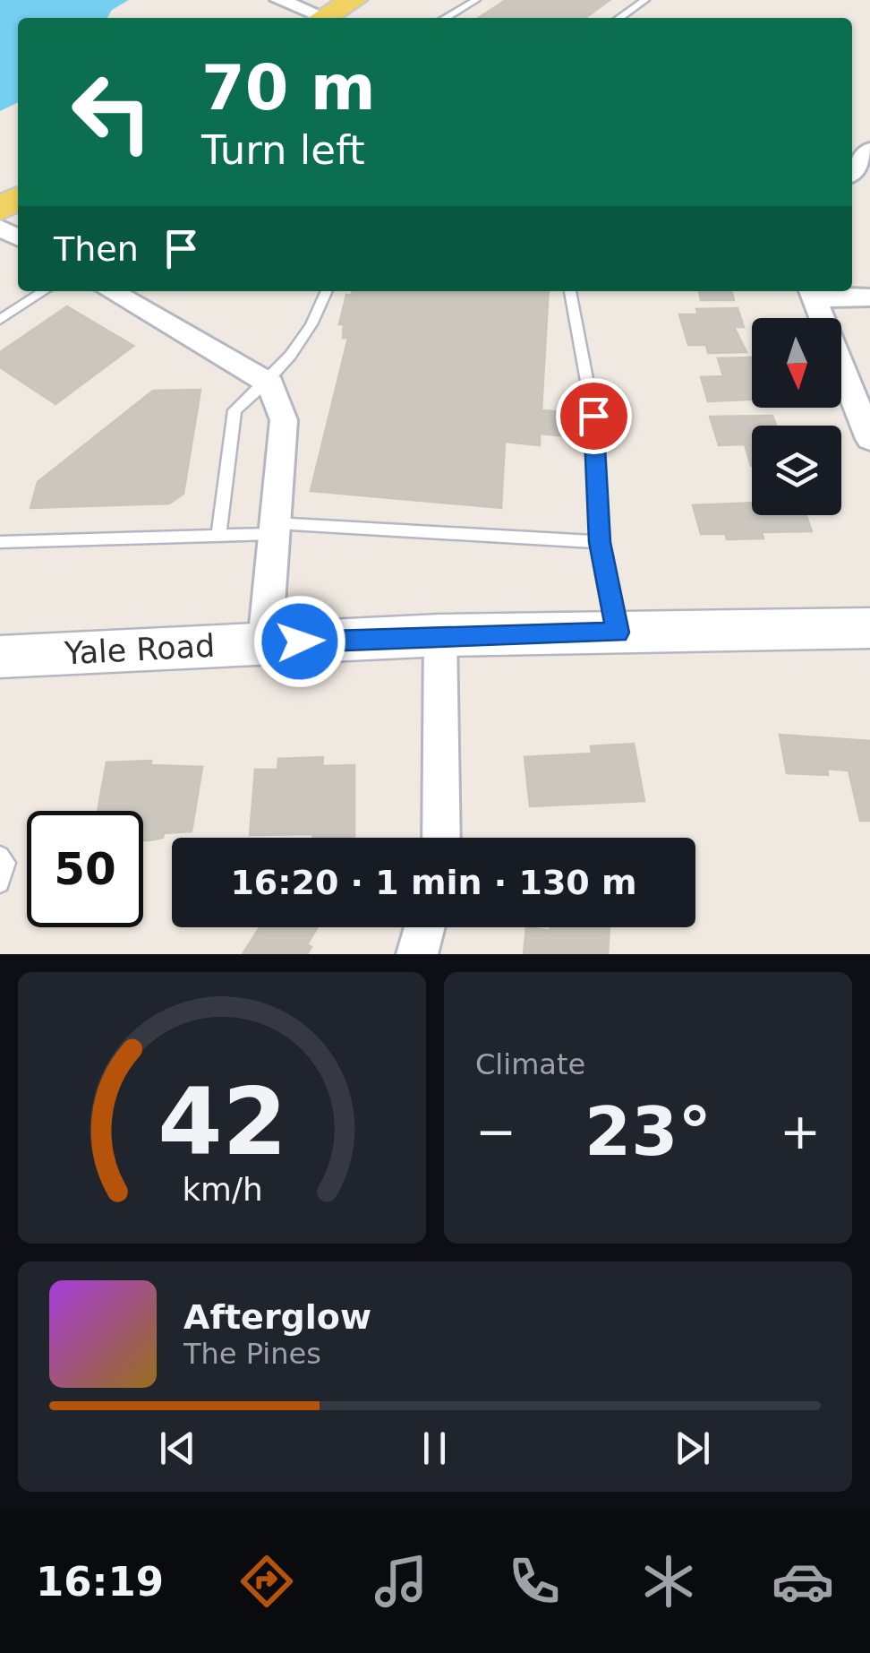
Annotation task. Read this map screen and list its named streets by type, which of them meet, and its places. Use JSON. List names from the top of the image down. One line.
{"streets":{"main road":["Yale Road"]},"north":"bottom","page":{"turn":["70 m","Turn left"],"then":"Then","limit":"50","trip":"16:20 · 1 min · 130 m","tile":"Climate","heat":["−","23°","+"],"song":["Afterglow","The Pines"],"tabs":"16:19","gauge":["42","km/h"]}}
